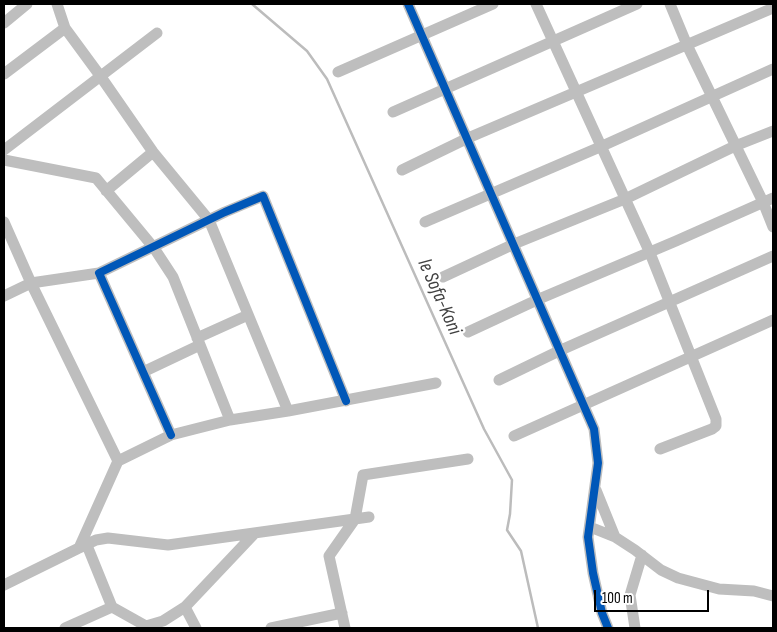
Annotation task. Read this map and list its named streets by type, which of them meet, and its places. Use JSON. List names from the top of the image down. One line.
{"water":["le Sofa-Koni"],"scale_bar":"100 m"}
